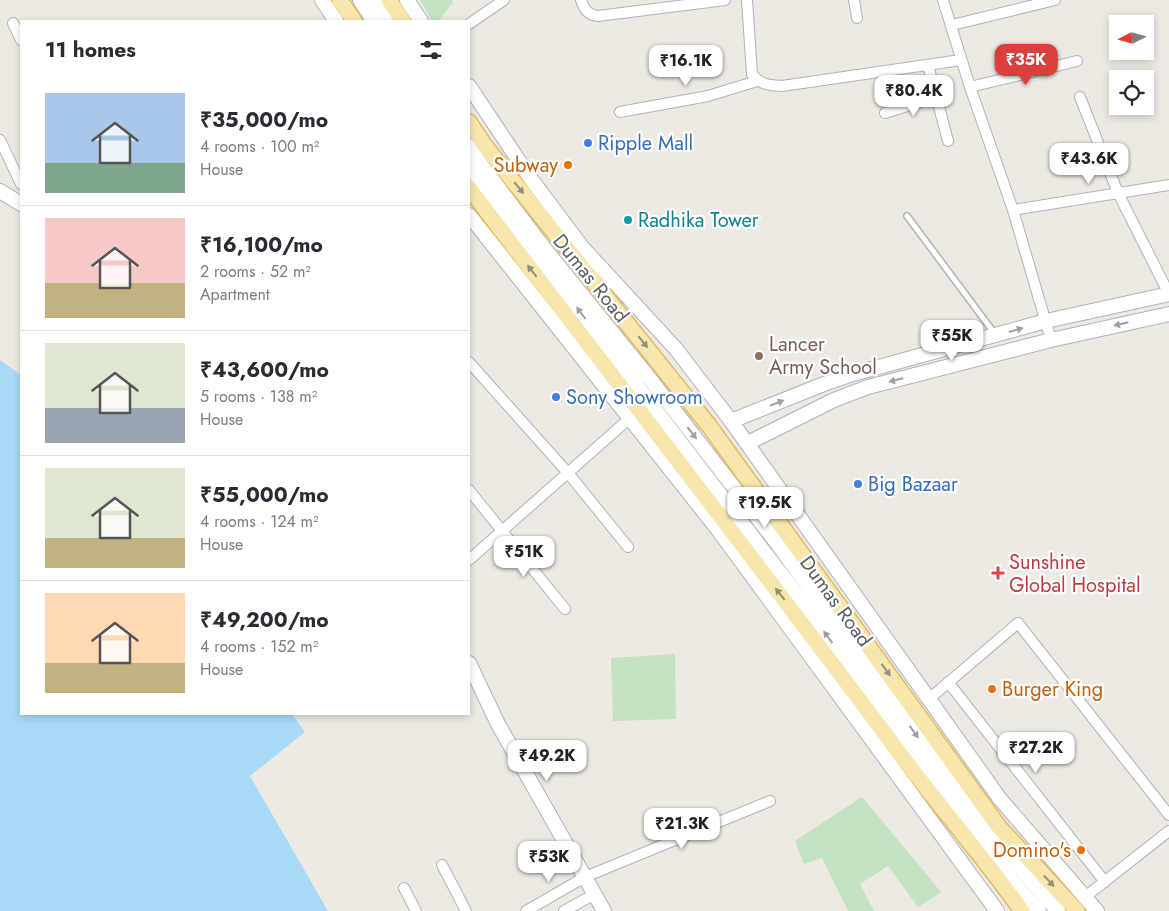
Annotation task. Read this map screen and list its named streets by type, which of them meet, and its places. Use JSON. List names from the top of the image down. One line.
{"streets":{"main road":["Dumas Road"]},"places":{"other":["Ripple Mall","Subway","Radhika Tower","Lancer Army School","Sony Showroom","Big Bazaar","Burger King","Domino's"],"health":["Sunshine Global Hospital"]},"north":"left","page":{"heading":"11 homes","price":["₹35K","₹16.1K","₹80.4K","₹43.6K","₹55K","₹19.5K","₹51K","₹27.2K","₹49.2K","₹21.3K","₹53K"],"list":[{"name":"₹35,000/mo","note":"4 rooms · 100 m² · House"},{"name":"₹16,100/mo","note":"2 rooms · 52 m² · Apartment"},{"name":"₹43,600/mo","note":"5 rooms · 138 m² · House"},{"name":"₹55,000/mo","note":"4 rooms · 124 m² · House"},{"name":"₹49,200/mo","note":"4 rooms · 152 m² · House"}]}}
